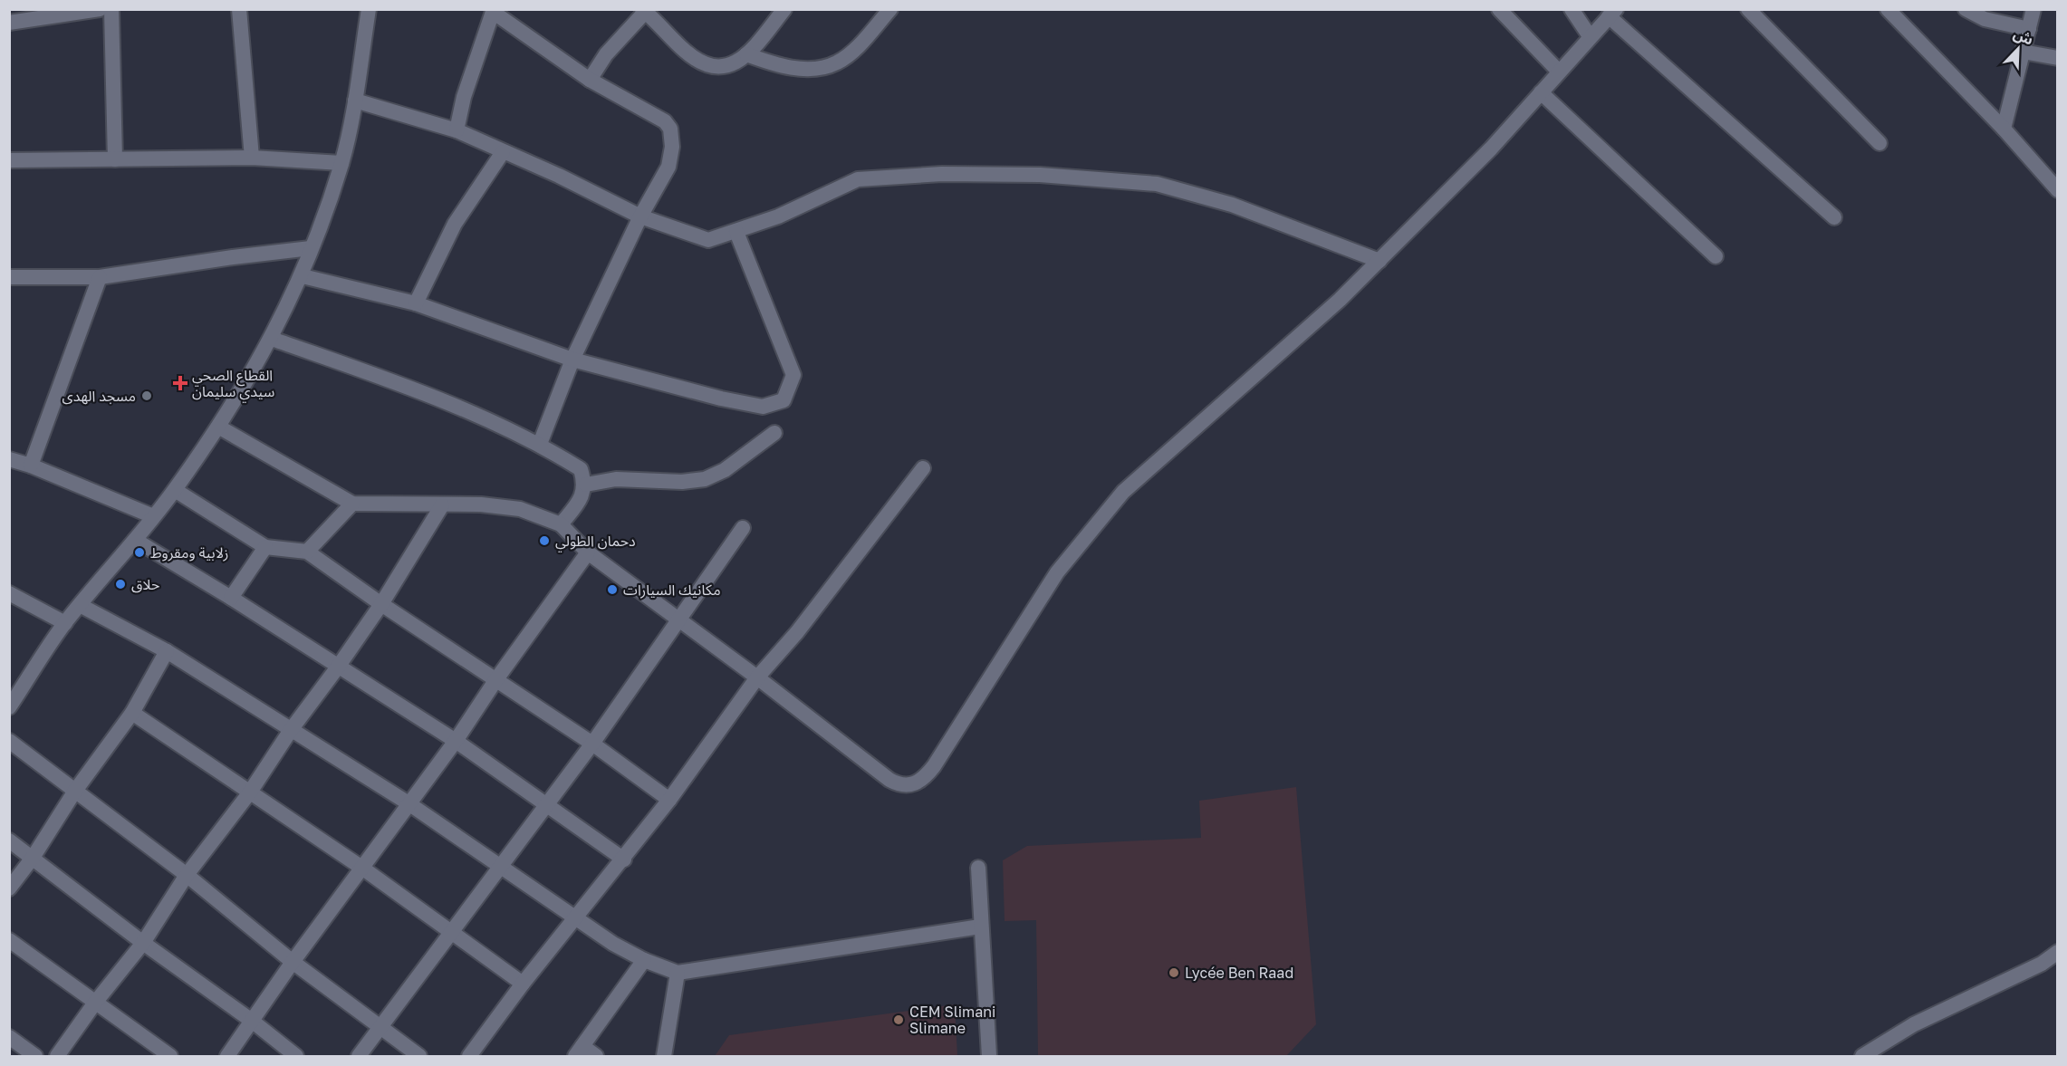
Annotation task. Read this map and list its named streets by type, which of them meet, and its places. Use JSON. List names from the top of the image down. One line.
{"places":{"health":["القطاع الصحي سيدي سليمان"],"other":["مسجد الهدى","دحمان الطولي","زلابية ومقروط","حلاق","مكانيك السيارات","Lycée Ben Raad","CEM Slimani Slimane"]},"north":"top right"}
